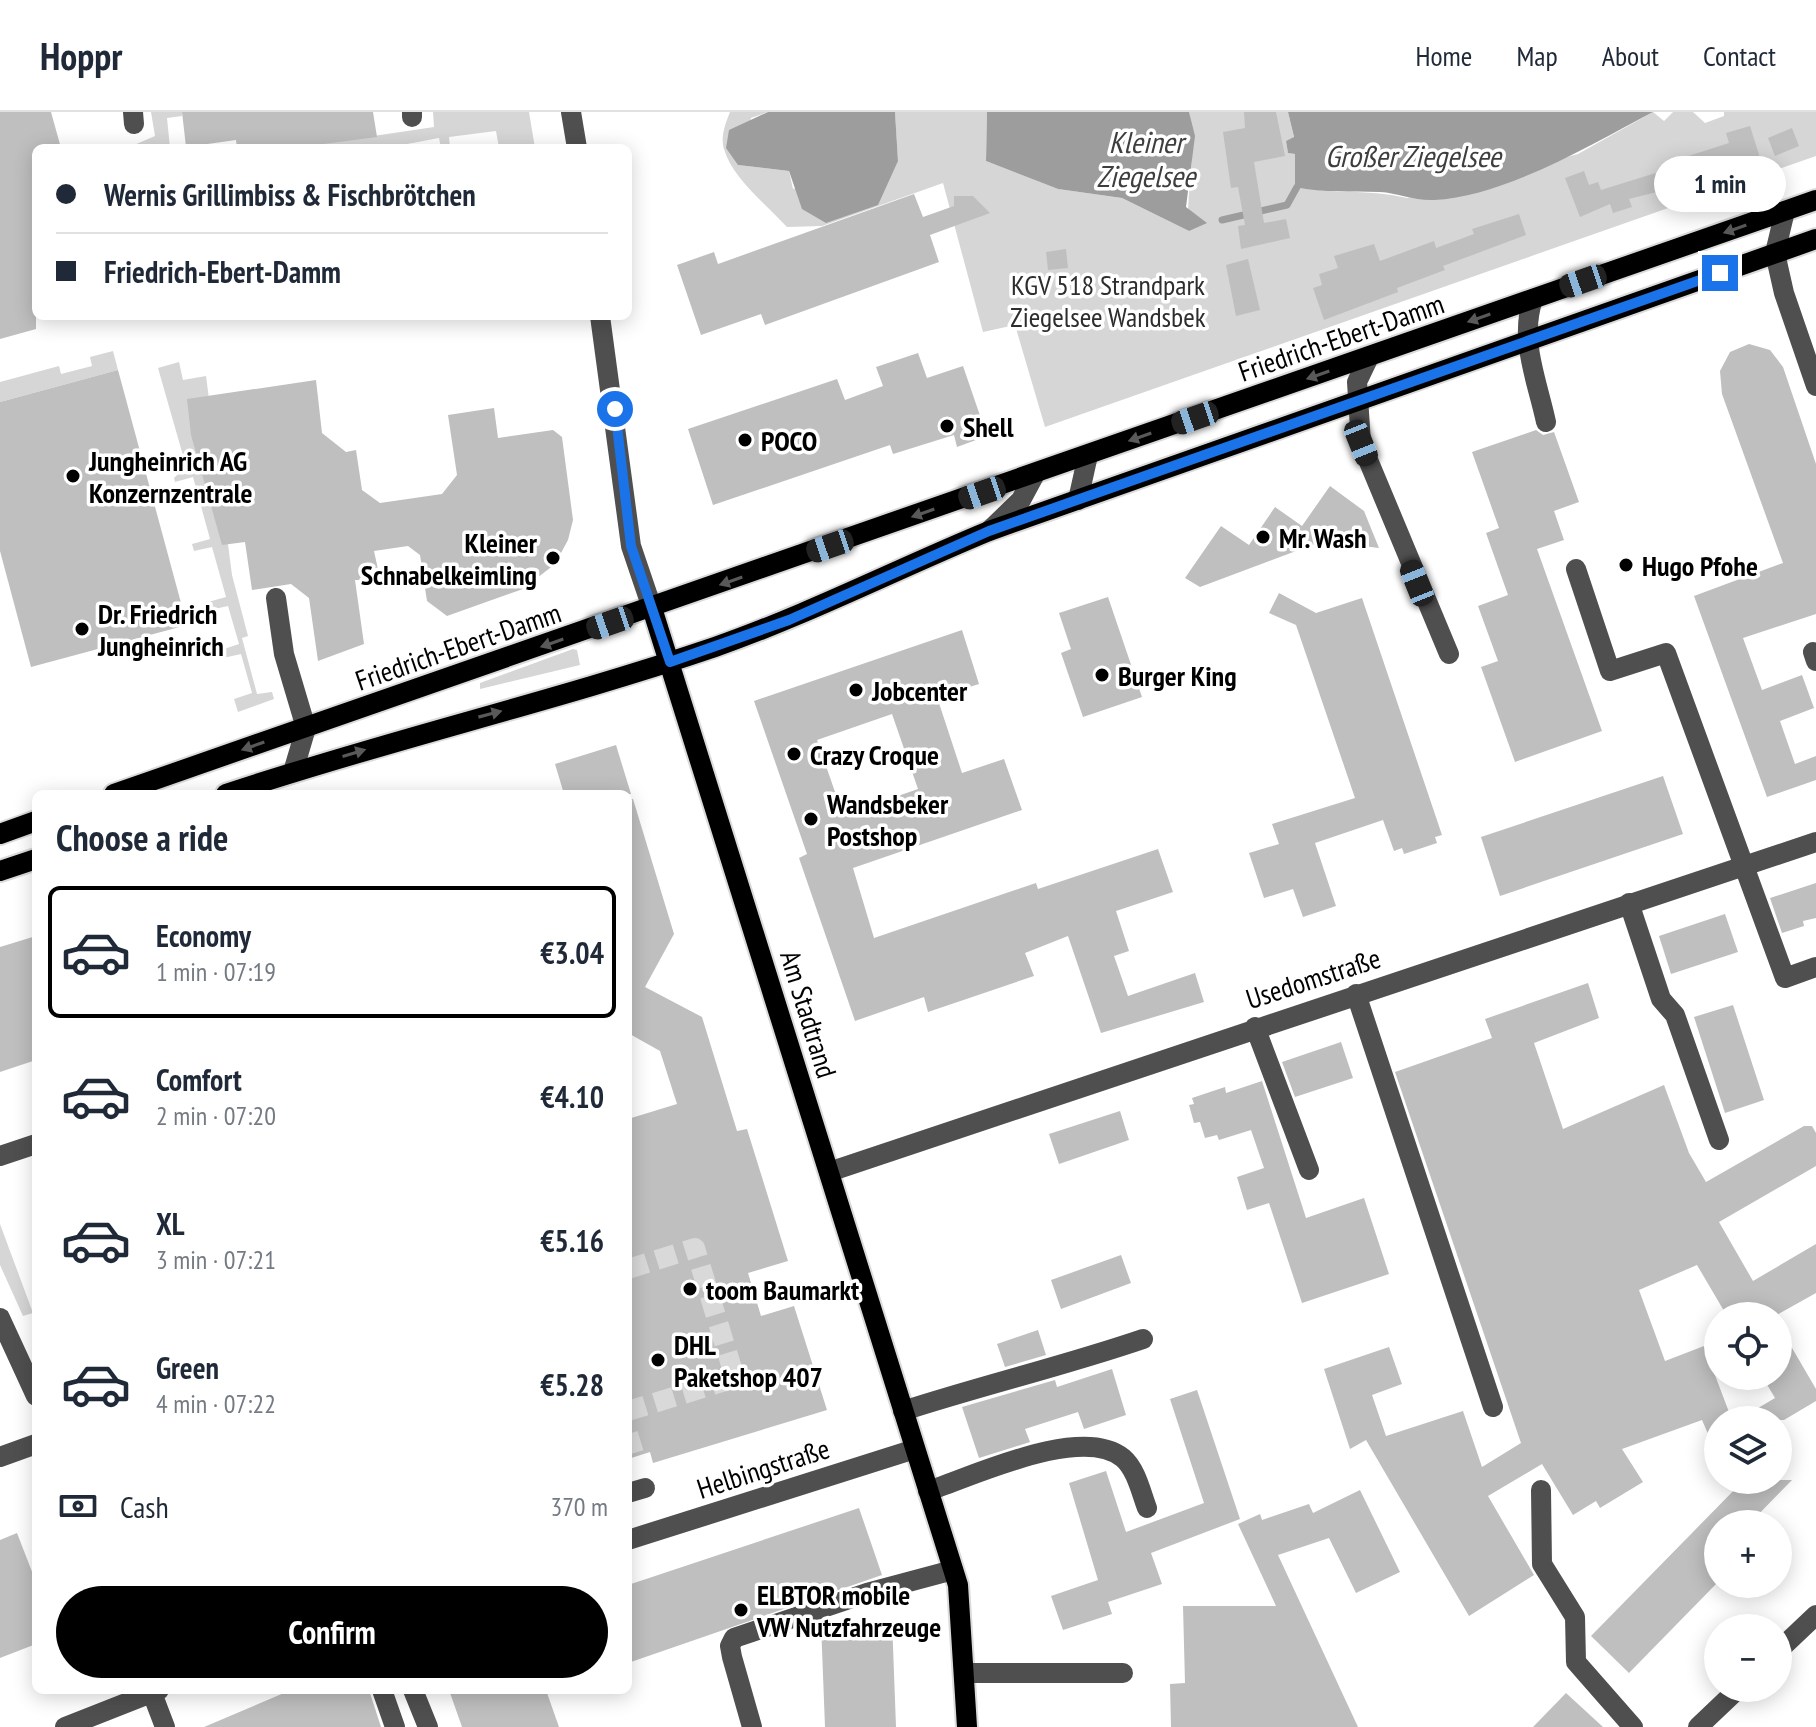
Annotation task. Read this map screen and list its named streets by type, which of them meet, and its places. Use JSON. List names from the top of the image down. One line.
{"streets":{"main road":["Friedrich-Ebert-Damm","Am Stadtrand"],"street":["Usedomstraße","Helbingstraße"]},"crossings":[["Friedrich-Ebert-Damm","Am Stadtrand"],["Usedomstraße","Am Stadtrand"],["Am Stadtrand","Helbingstraße"]],"water":["Kleiner Ziegelsee","Großer Ziegelsee"],"parks":["KGV 518 Strandpark Ziegelsee Wandsbek"],"places":["Shell","POCO","Jungheinrich AG Konzernzentrale","Mr. Wash","Kleiner Schnabelkeimling","Hugo Pfohe","Dr. Friedrich Jungheinrich","Burger King","Jobcenter","Crazy Croque","Wandsbeker Postshop","toom Baumarkt","DHL Paketshop 407","ELBTOR mobile VW Nutzfahrzeuge"],"page":{"header":"Hoppr","nav":["Home","Map","About","Contact"],"banner":["Wernis Grillimbiss & Fischbrötchen","Friedrich-Ebert-Damm"],"bubble":"1 min","heading":"Choose a ride","list":[{"name":"Economy","note":"1 min · 07:19","value":"€3.04"},{"name":"Comfort","note":"2 min · 07:20","value":"€4.10"},{"name":"XL","note":"3 min · 07:21","value":"€5.16"},{"name":"Green","note":"4 min · 07:22","value":"€5.28"}],"map_buttons":["+","−"],"pay":["Cash","370 m"],"buttons":"Confirm"}}
